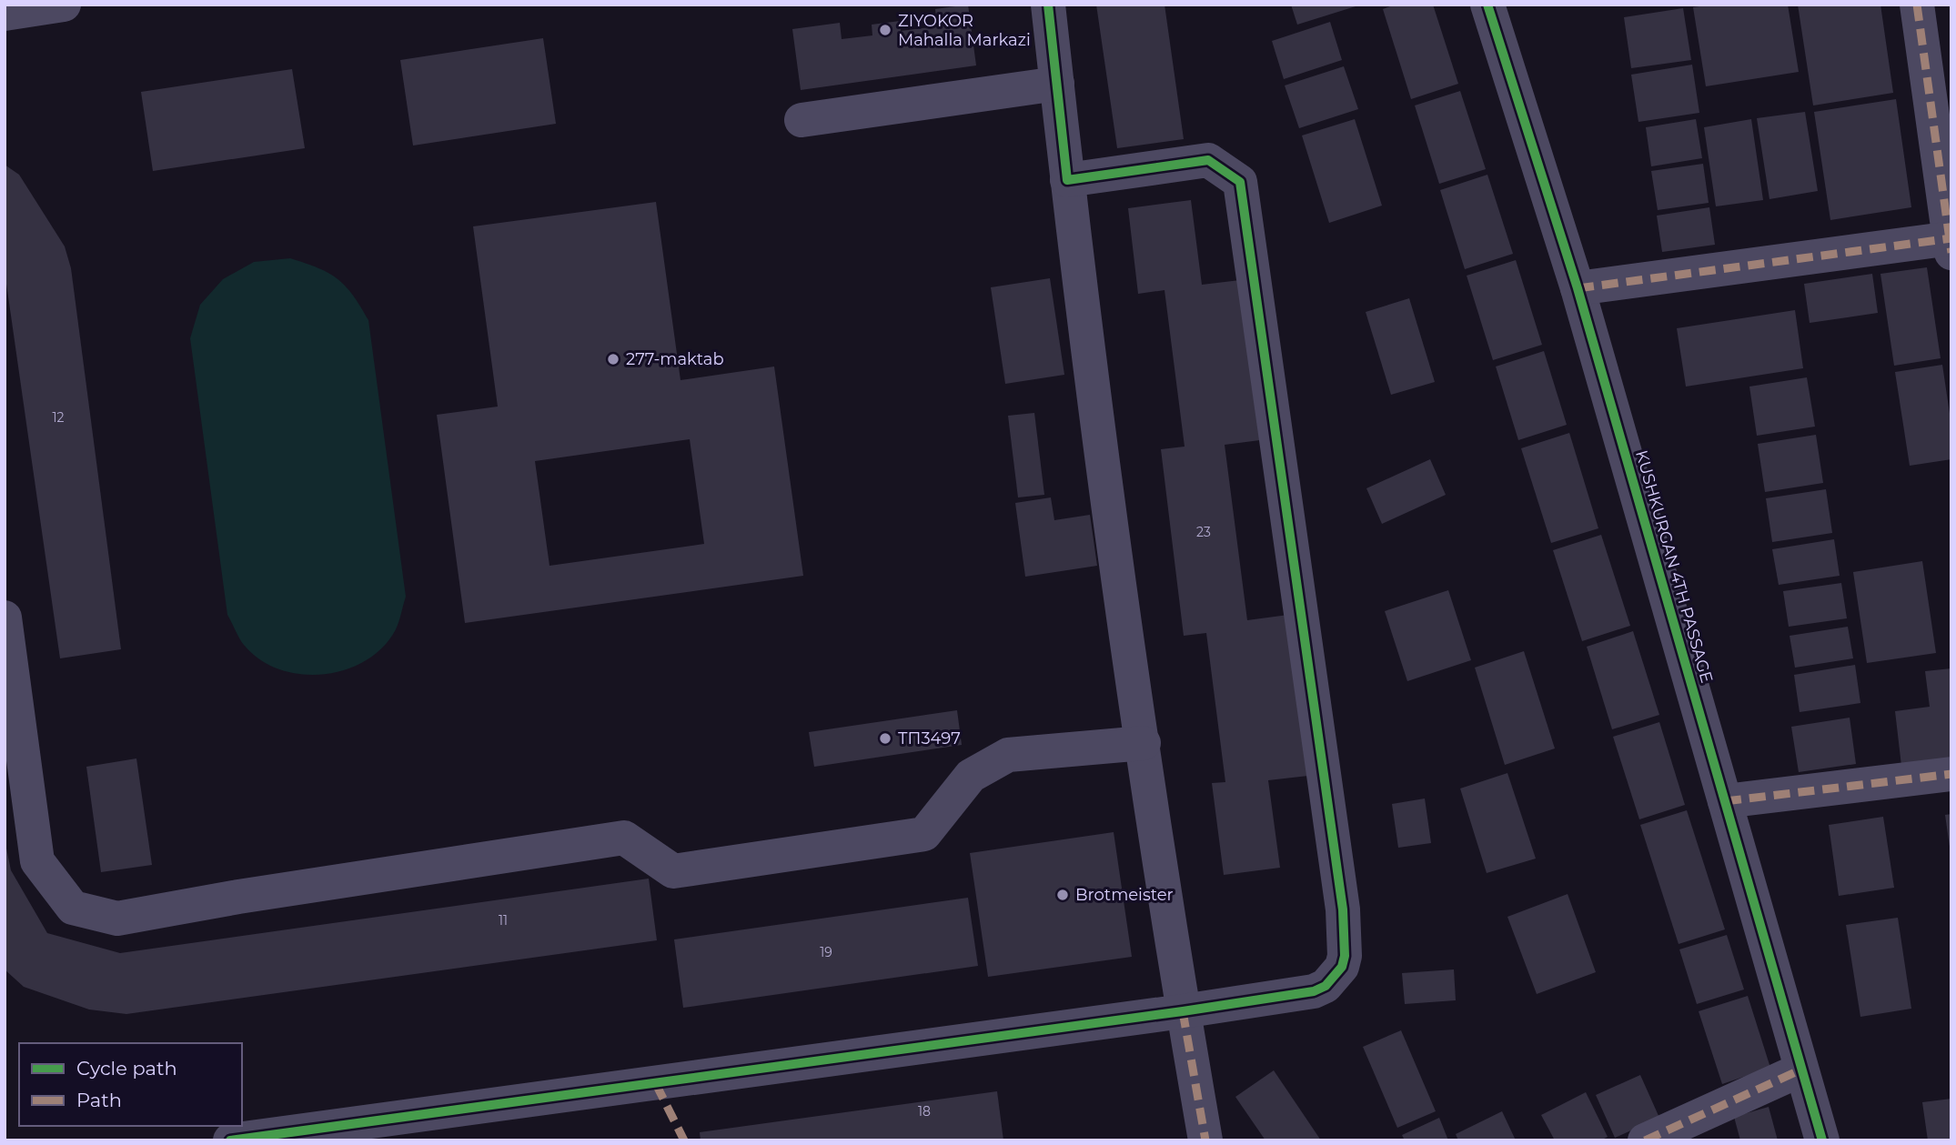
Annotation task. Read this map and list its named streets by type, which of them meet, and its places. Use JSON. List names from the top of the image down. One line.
{"streets":{"street":["KUSHKURGAN 4TH PASSAGE"]},"places":["ZIYOKOR Mahalla Markazi","277-maktab","ТП3497","Brotmeister"],"house_numbers":["12","23","11","19","18"],"legend":["Cycle path","Path"]}
